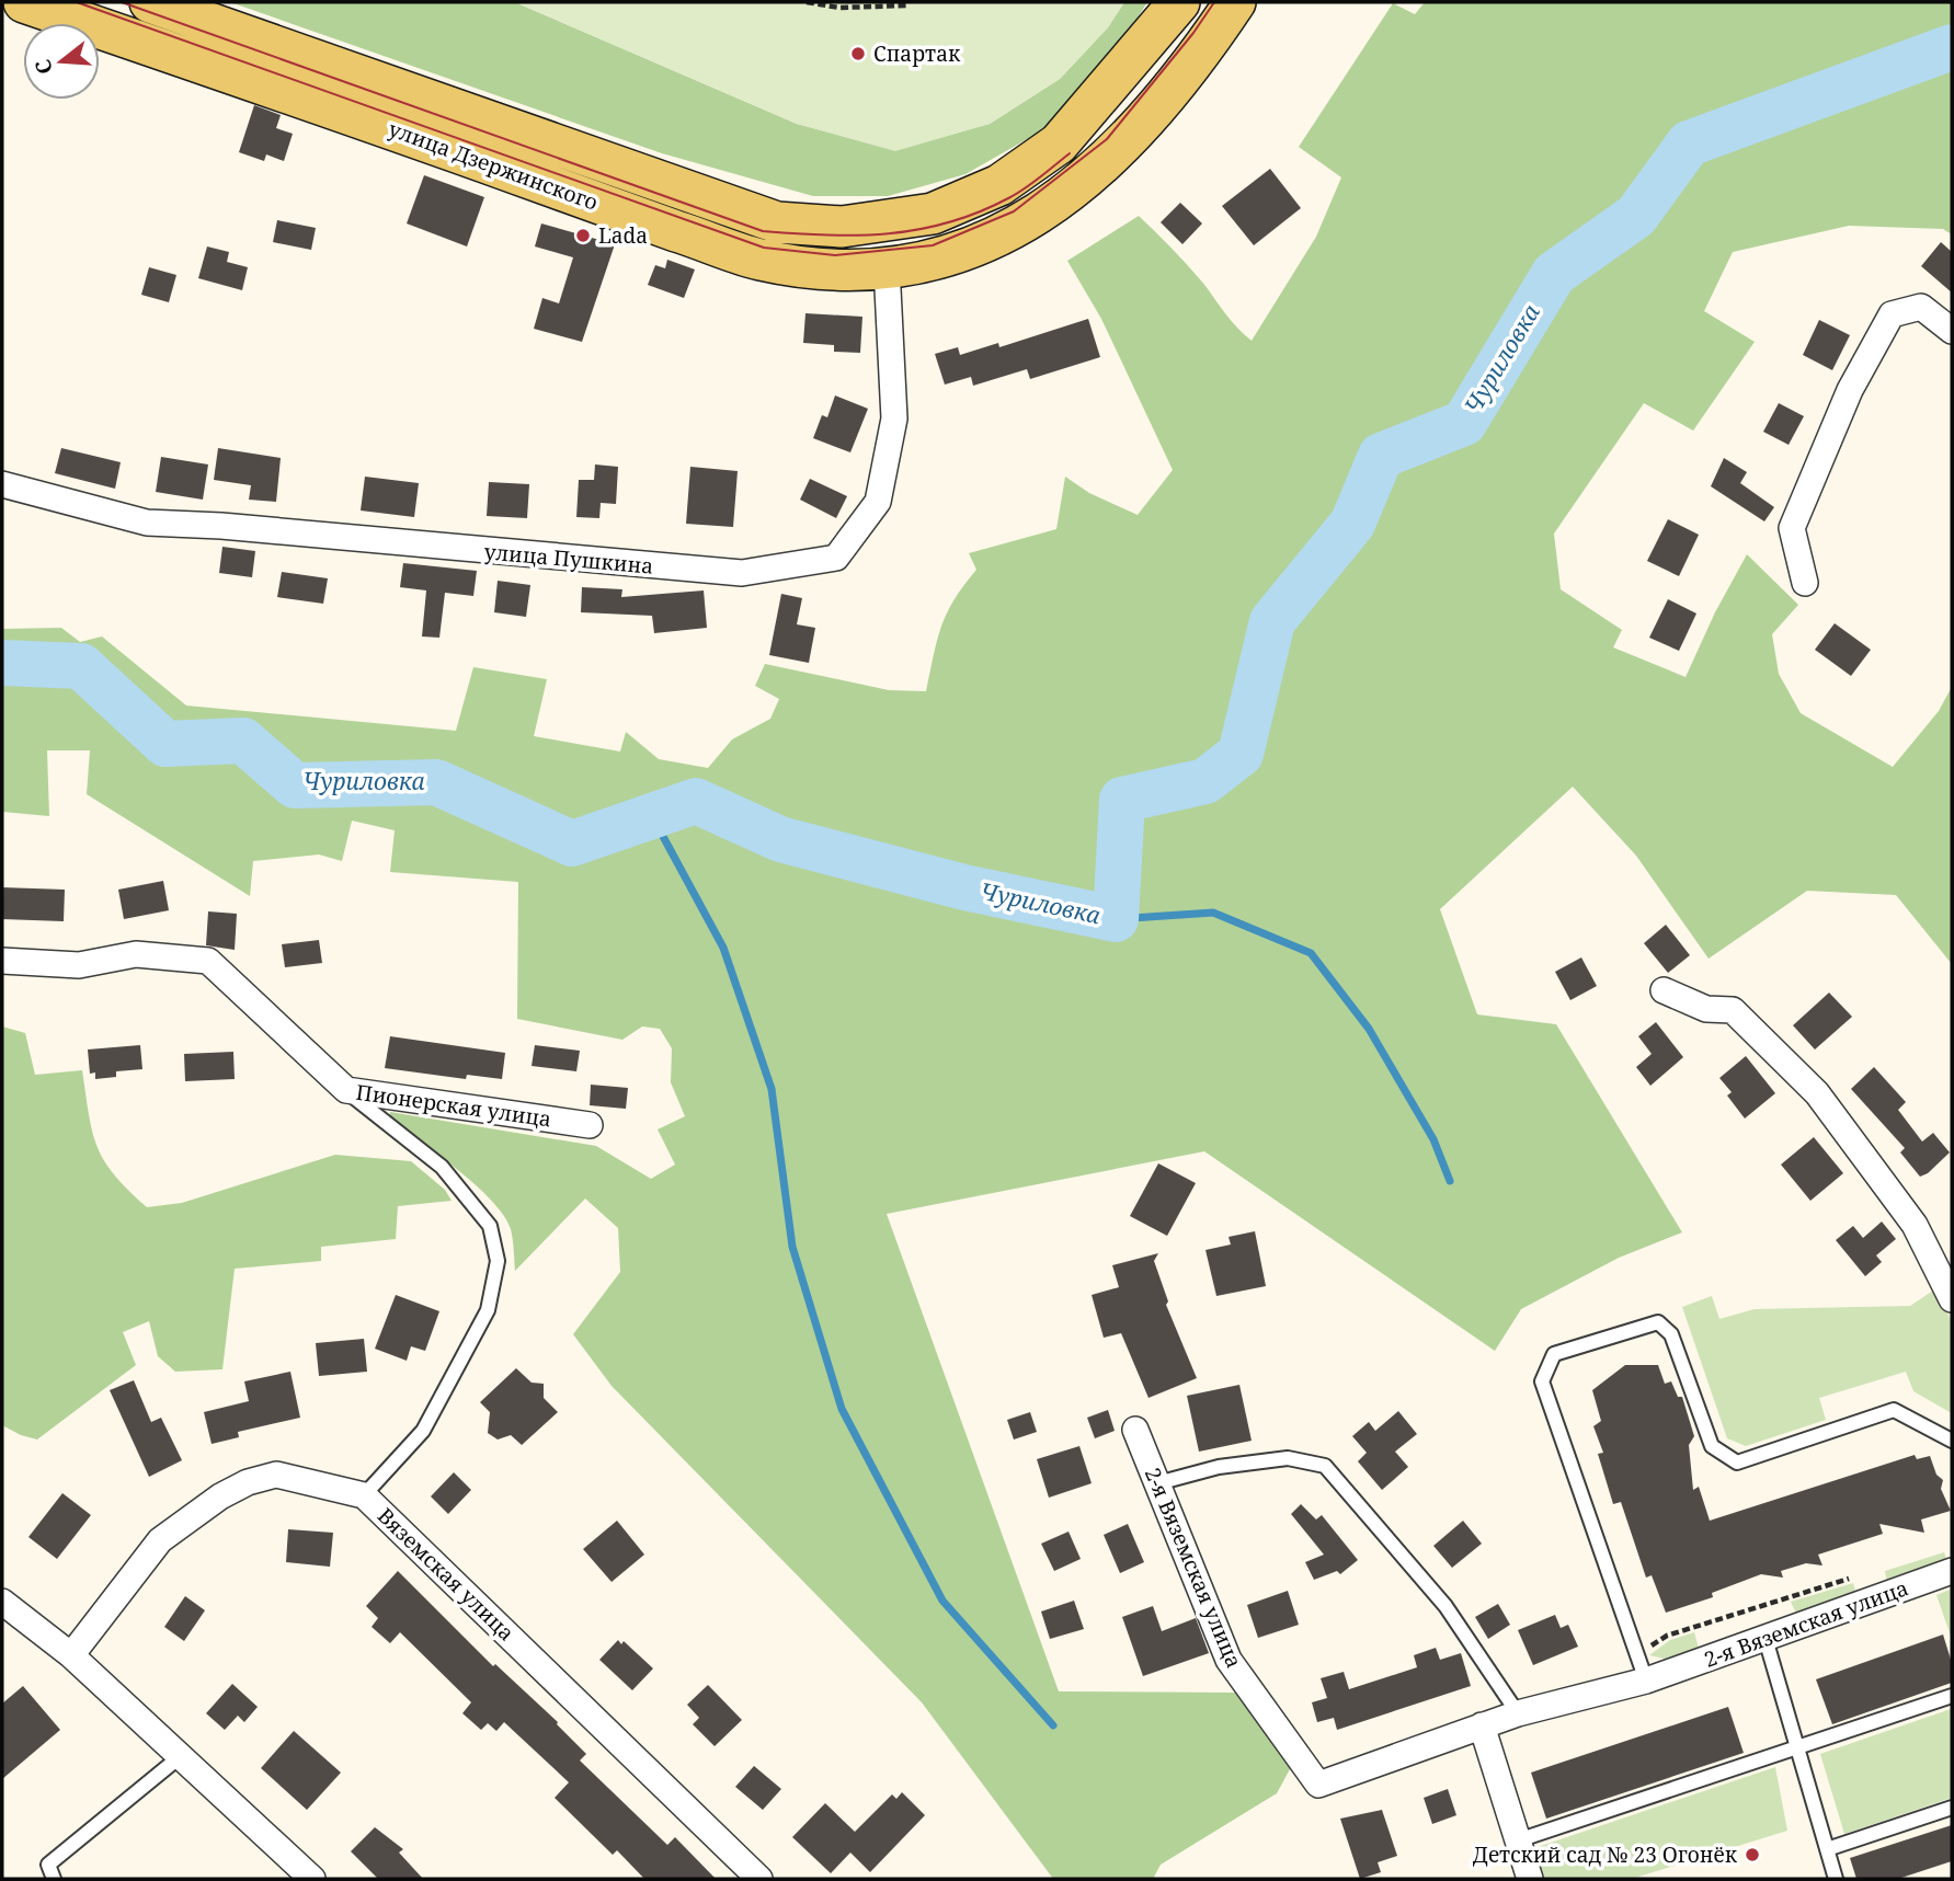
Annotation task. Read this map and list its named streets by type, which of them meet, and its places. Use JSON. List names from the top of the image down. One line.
{"streets":{"main road":["улица Дзержинского"],"street":["улица Пушкина","Пионерская улица","2-я Вяземская улица","Вяземская улица"]},"crossings":[["улица Дзержинского","улица Пушкина"]],"water":["Чуриловка"],"places":["Спартак","Lada","Детский сад № 23 Огонёк"],"north":"left"}
